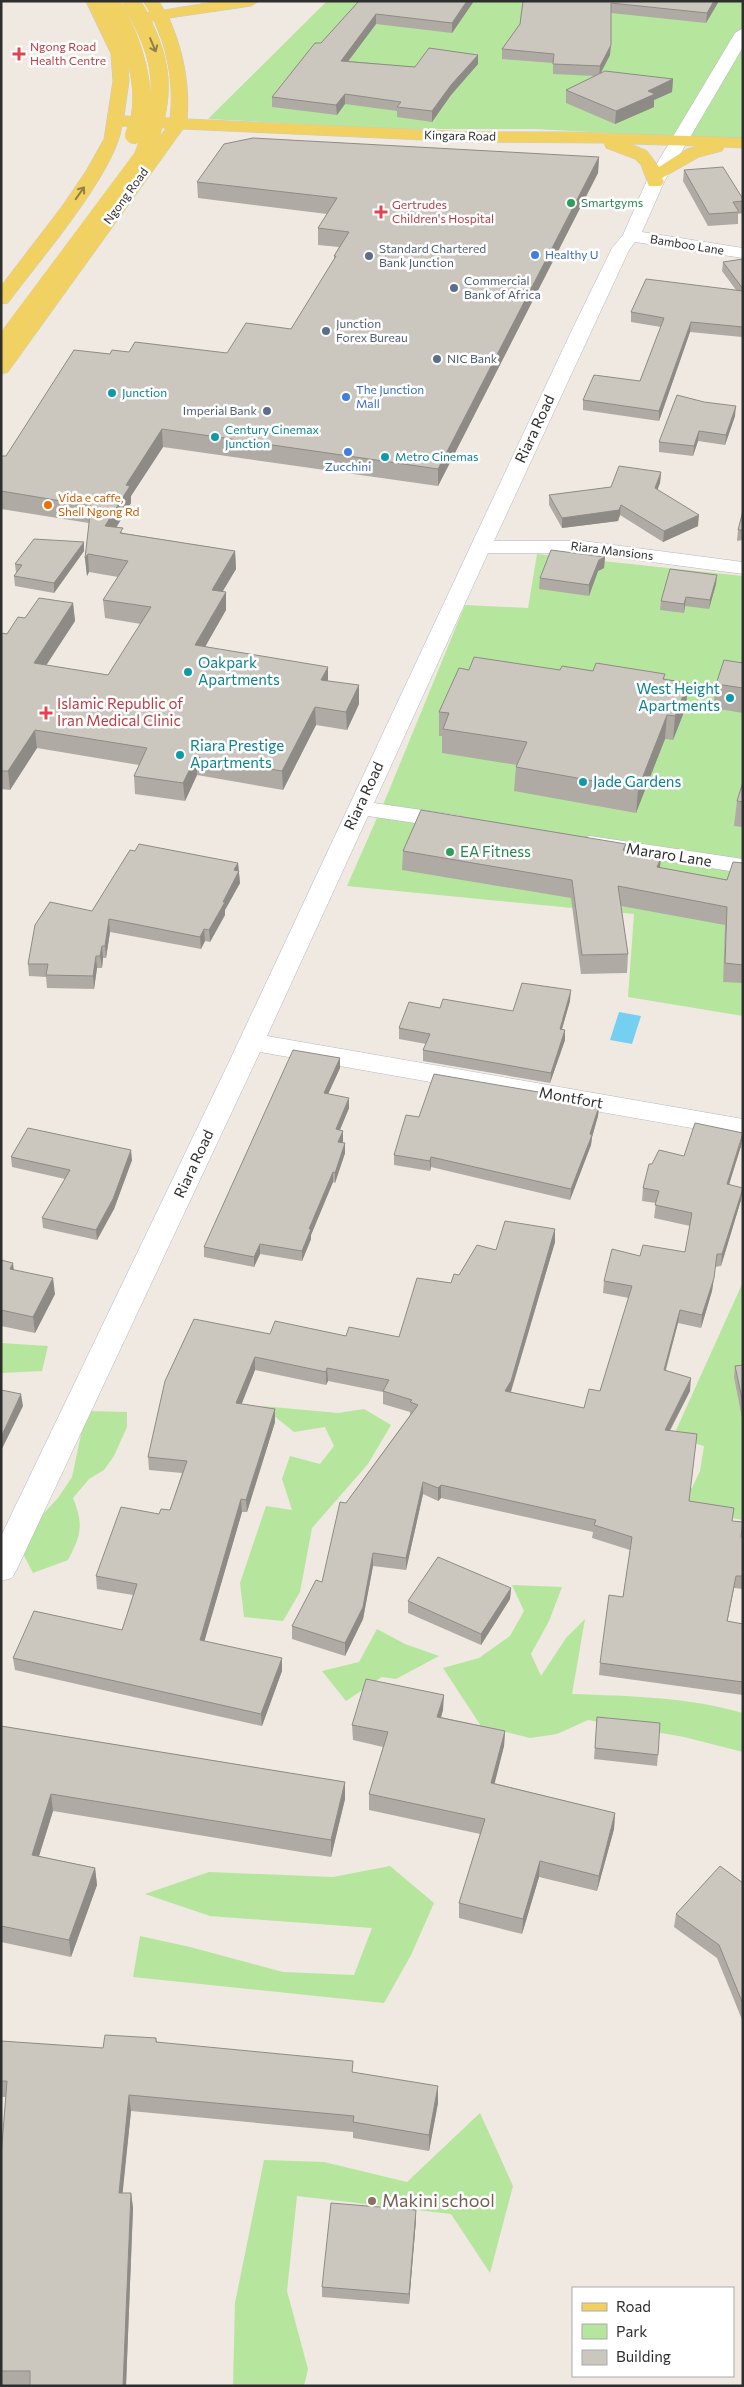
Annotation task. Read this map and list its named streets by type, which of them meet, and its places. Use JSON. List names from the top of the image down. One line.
{"streets":{"main road":["Kingara Road","Ngong Road"],"street":["Bamboo Lane","Riara Road","Riara Mansions","Mararo Lane","Montfort"]},"crossings":[["Kingara Road","Ngong Road"],["Kingara Road","Riara Road"],["Bamboo Lane","Riara Road"],["Riara Road","Riara Mansions"],["Riara Road","Montfort"]],"places":{"health":["Ngong Road Health Centre","Gertrudes Children's Hospital","Islamic Republic of Iran Medical Clinic"],"other":["Smartgyms","Healthy U","Standard Chartered Bank Junction","Commercial Bank of Africa","Junction Forex Bureau","NIC Bank","Junction","The Junction Mall","Imperial Bank","Century Cinemax Junction","Zucchini","Metro Cinemas","Vida e caffe, Shell Ngong Rd","Oakpark Apartments","West Height Apartments","Riara Prestige Apartments","Jade Gardens","EA Fitness","Makini school"]},"legend":["Road","Park","Building"]}
